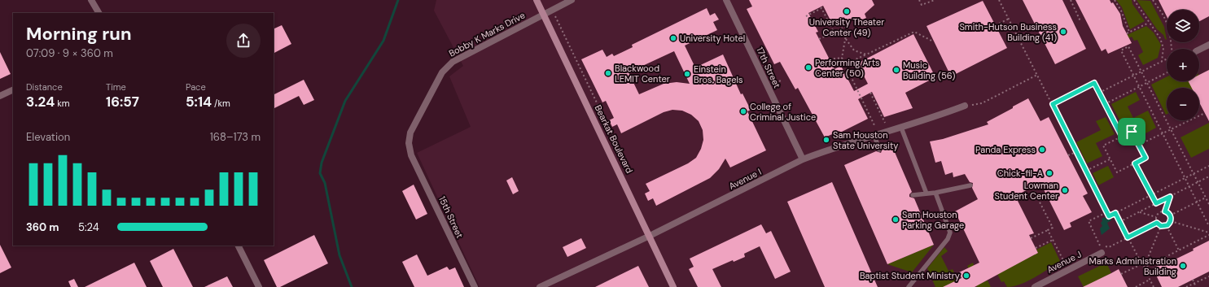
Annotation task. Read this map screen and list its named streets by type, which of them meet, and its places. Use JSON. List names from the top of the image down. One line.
{"streets":{"street":["Bobby K Marks Drive","17th Street","Bearkat Boulevard","Avenue I","15th Street","Avenue J"]},"crossings":[["Bobby K Marks Drive","Bearkat Boulevard"],["Bobby K Marks Drive","15th Street"],["17th Street","Avenue I"],["Bearkat Boulevard","Avenue I"]],"places":["University Theater Center (49)","Smith-Hutson Business Building (41)","University Hotel","Performing Arts Center (50)","Music Building (56)","Blackwood LEMIT Center","Einstein Bros. Bagels","College of Criminal Justice","Sam Houston State University","Panda Express","Chick-fil-A","Lowman Student Center","Sam Houston Parking Garage","Marks Administration Building","Baptist Student Ministry"],"page":{"map_buttons":["+","−"],"heading":["Morning run","07:09 · 9 × 360 m"],"stats":[["Distance","3.24 km"],["Time","16:57"],["Pace","5:14 /km"]],"chart":["Elevation","168–173 m"],"list":[{"name":"360 m","note":"5:24"}]}}
